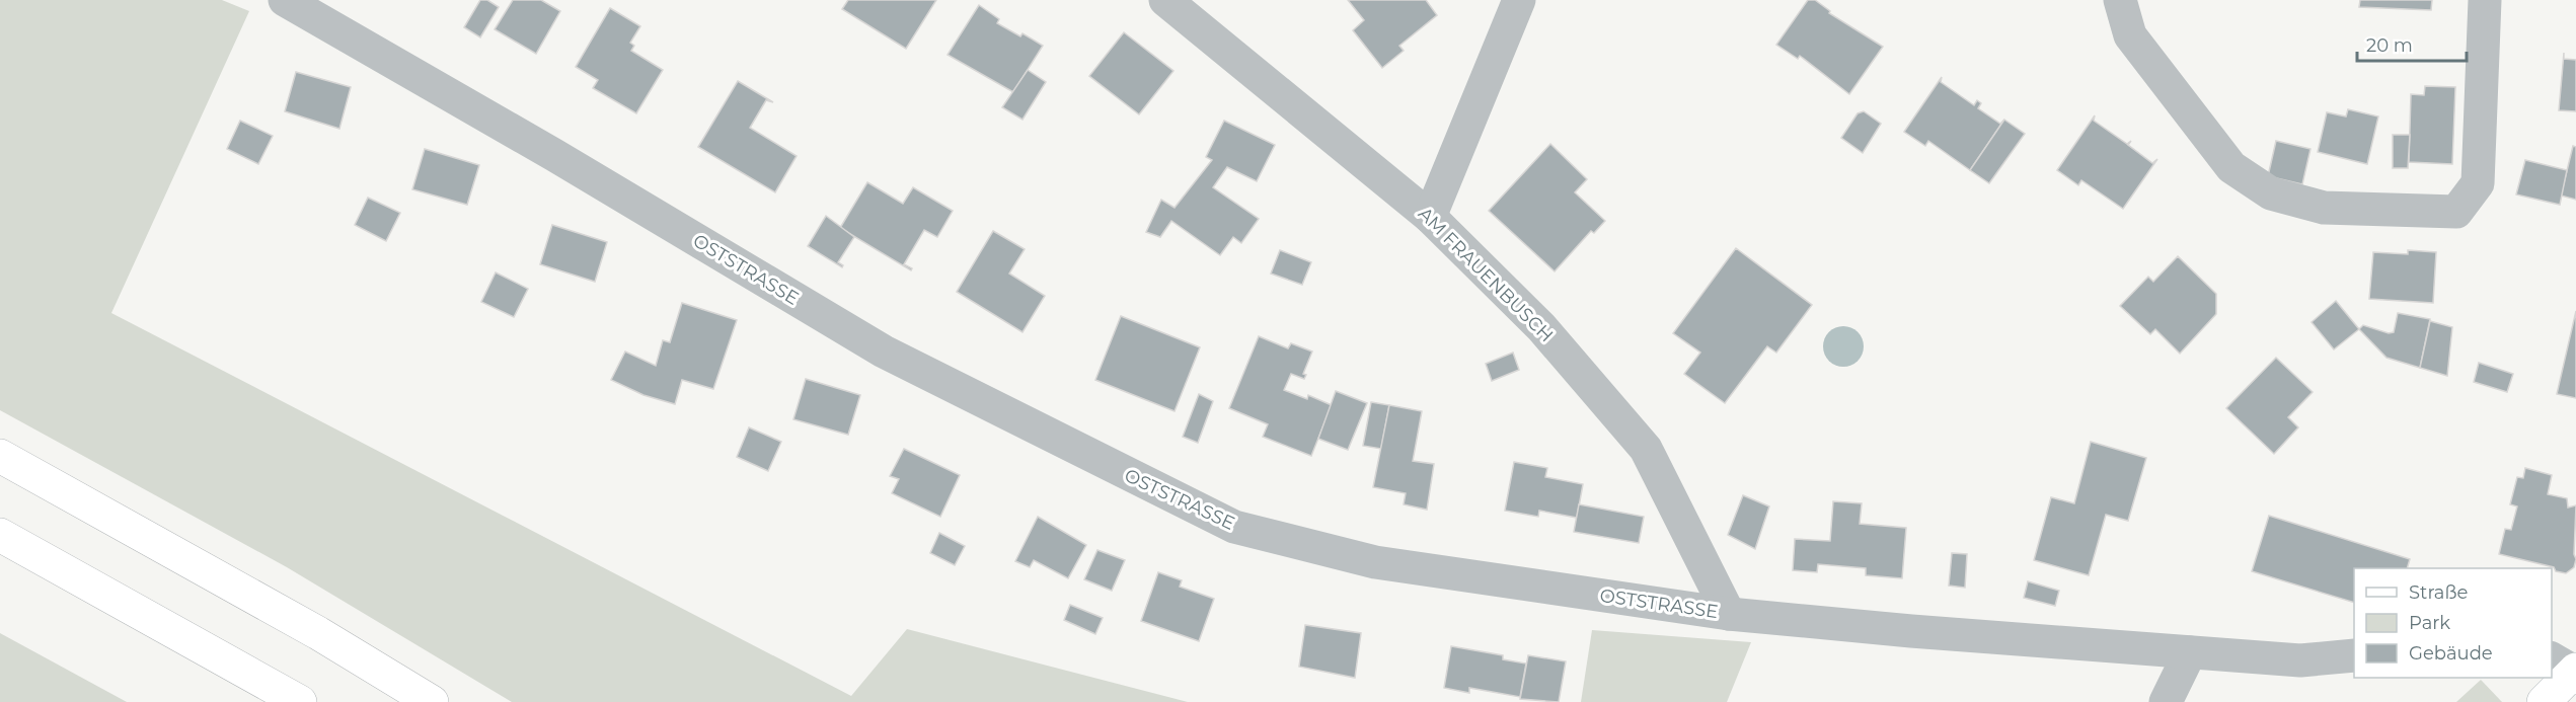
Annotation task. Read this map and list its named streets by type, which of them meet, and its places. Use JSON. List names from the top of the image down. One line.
{"streets":{"street":["OSTSTRASSE","AM FRAUENBUSCH"]},"crossings":[["OSTSTRASSE","AM FRAUENBUSCH"]],"legend":["Straße","Park","Gebäude"],"scale_bar":"20 m"}
